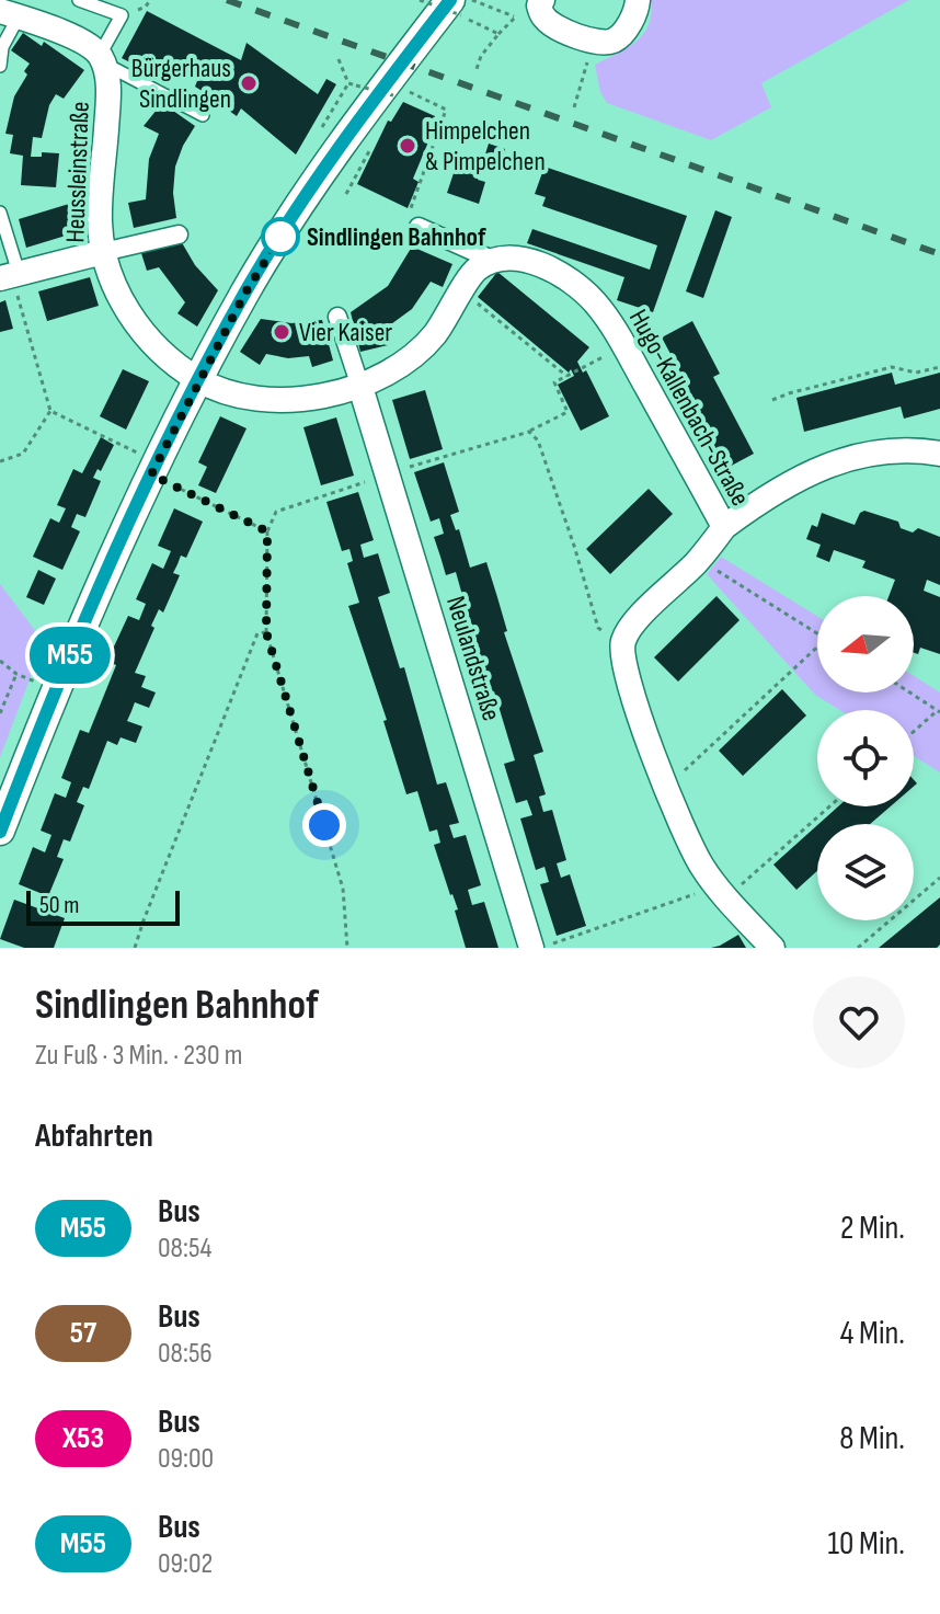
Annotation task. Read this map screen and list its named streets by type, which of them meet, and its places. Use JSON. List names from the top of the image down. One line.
{"streets":{"street":["Heussleinstraße","Hugo-Kallenbach-Straße","Neulandstraße"]},"crossings":[["Heussleinstraße","Hugo-Kallenbach-Straße"],["Heussleinstraße","Neulandstraße"]],"places":["Bürgerhaus Sindlingen","Himpelchen & Pimpelchen","Sindlingen Bahnhof","Vier Kaiser"],"lines":["bus line M55"],"scale_bar":"50 m","north":"left","page":{"on_map":"M55","scale":"50 m","heading":[["Sindlingen Bahnhof","Zu Fuß · 3 Min. · 230 m"],"Abfahrten"],"list":[{"mark":"M55","name":"Bus","note":"08:54","value":"2 Min."},{"mark":"57","name":"Bus","note":"08:56","value":"4 Min."},{"mark":"X53","name":"Bus","note":"09:00","value":"8 Min."},{"mark":"M55","name":"Bus","note":"09:02","value":"10 Min."}]}}
